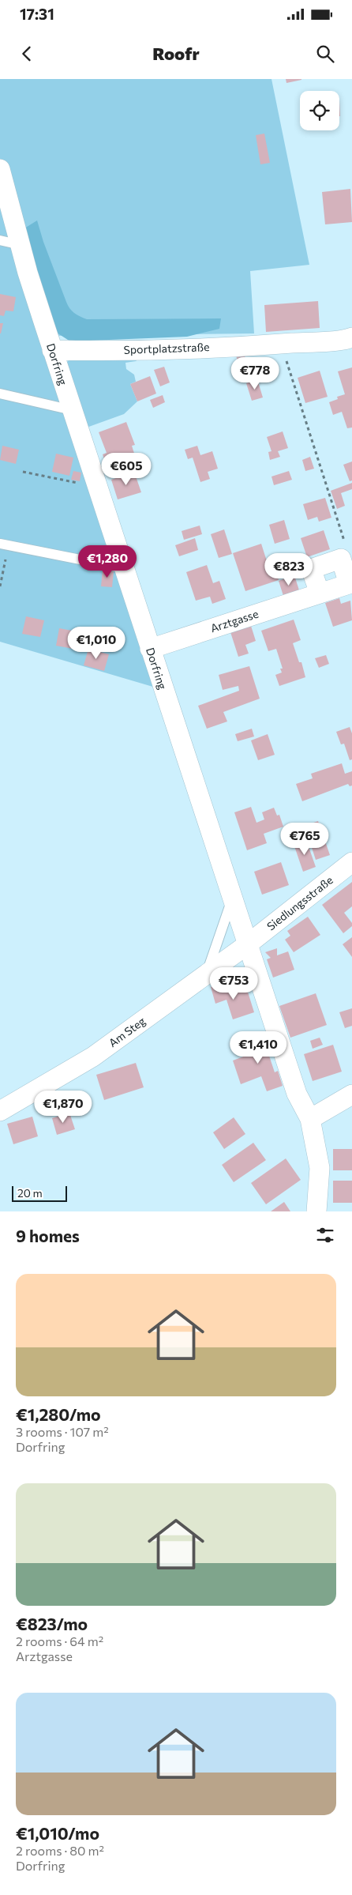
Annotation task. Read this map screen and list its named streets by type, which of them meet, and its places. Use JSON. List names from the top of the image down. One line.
{"streets":{"street":["Sportplatzstraße","Dorfring","Arztgasse","Siedlungsstraße","Am Steg"]},"crossings":[["Sportplatzstraße","Dorfring"],["Dorfring","Arztgasse"],["Dorfring","Siedlungsstraße"],["Dorfring","Am Steg"],["Siedlungsstraße","Am Steg"]],"scale_bar":"20 m","page":{"status":"17:31","header":"Roofr","price":["€778","€605","€1,280","€823","€1,010","€765","€753","€1,410","€1,870"],"scale":"20 m","heading":"9 homes","list":[{"name":"€1,280/mo","note":"3 rooms · 107 m² · Dorfring"},{"name":"€823/mo","note":"2 rooms · 64 m² · Arztgasse"},{"name":"€1,010/mo","note":"2 rooms · 80 m² · Dorfring"}]}}
